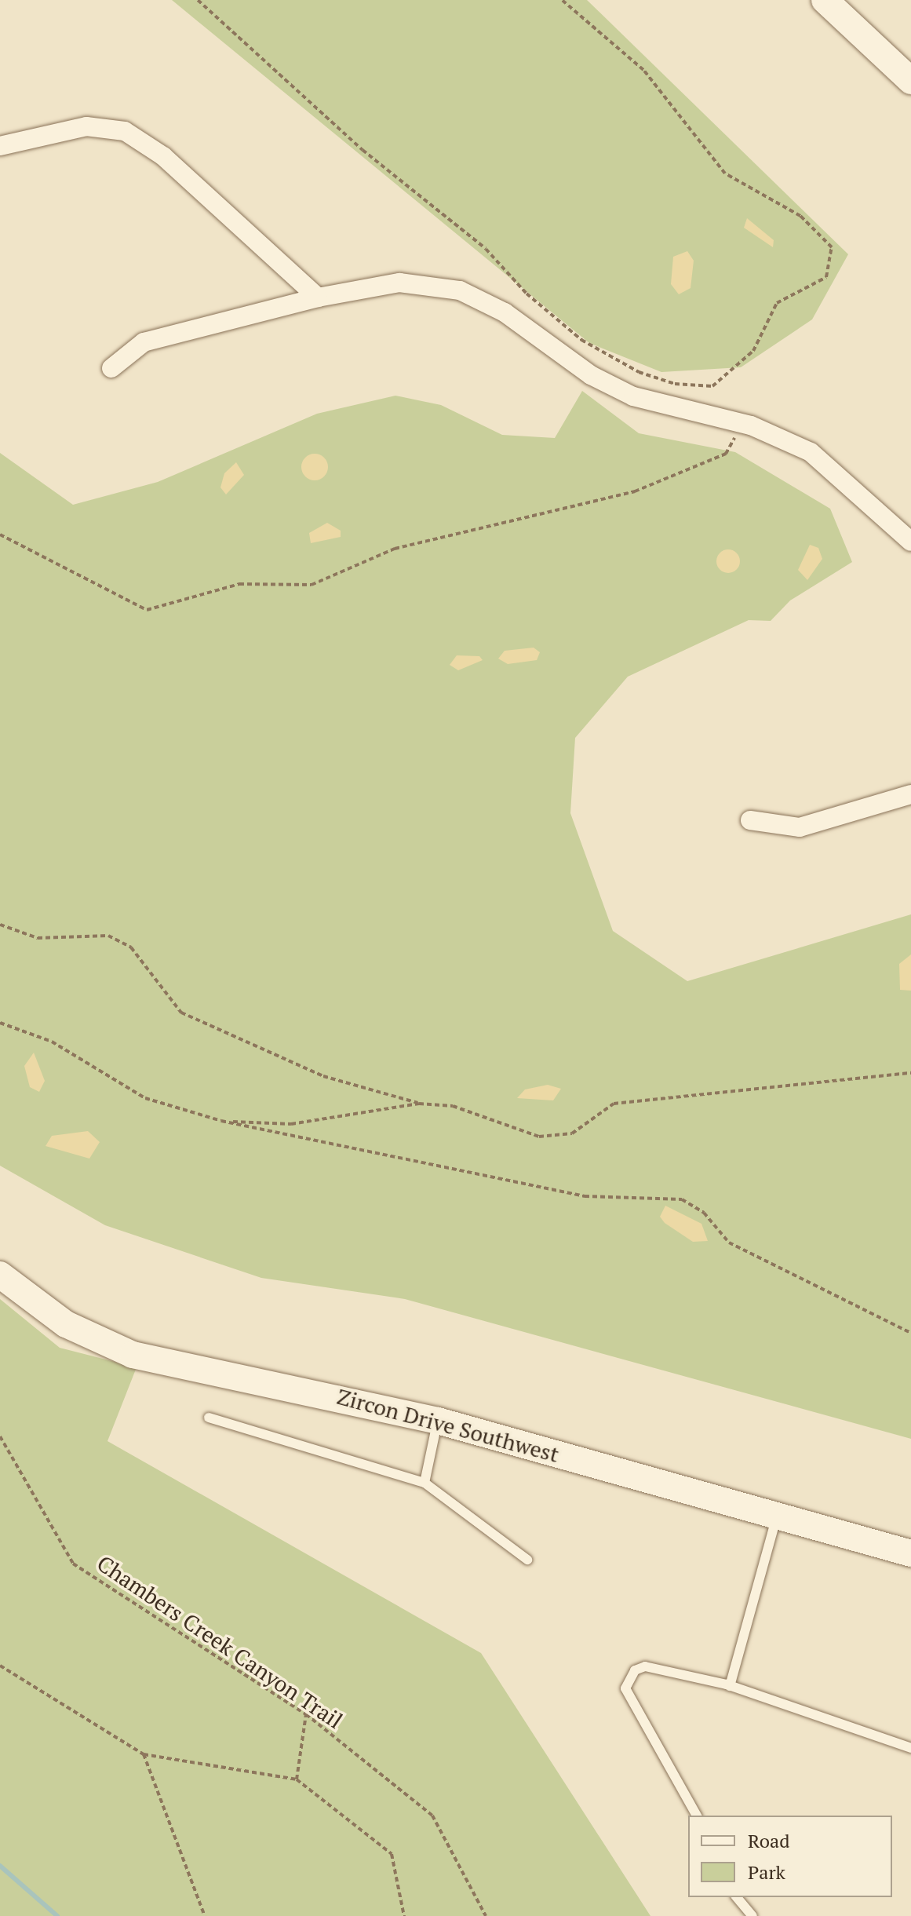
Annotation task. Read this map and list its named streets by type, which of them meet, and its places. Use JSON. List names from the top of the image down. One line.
{"streets":{"street":["Zircon Drive Southwest"],"path":["Chambers Creek Canyon Trail"]},"legend":["Road","Park"]}
